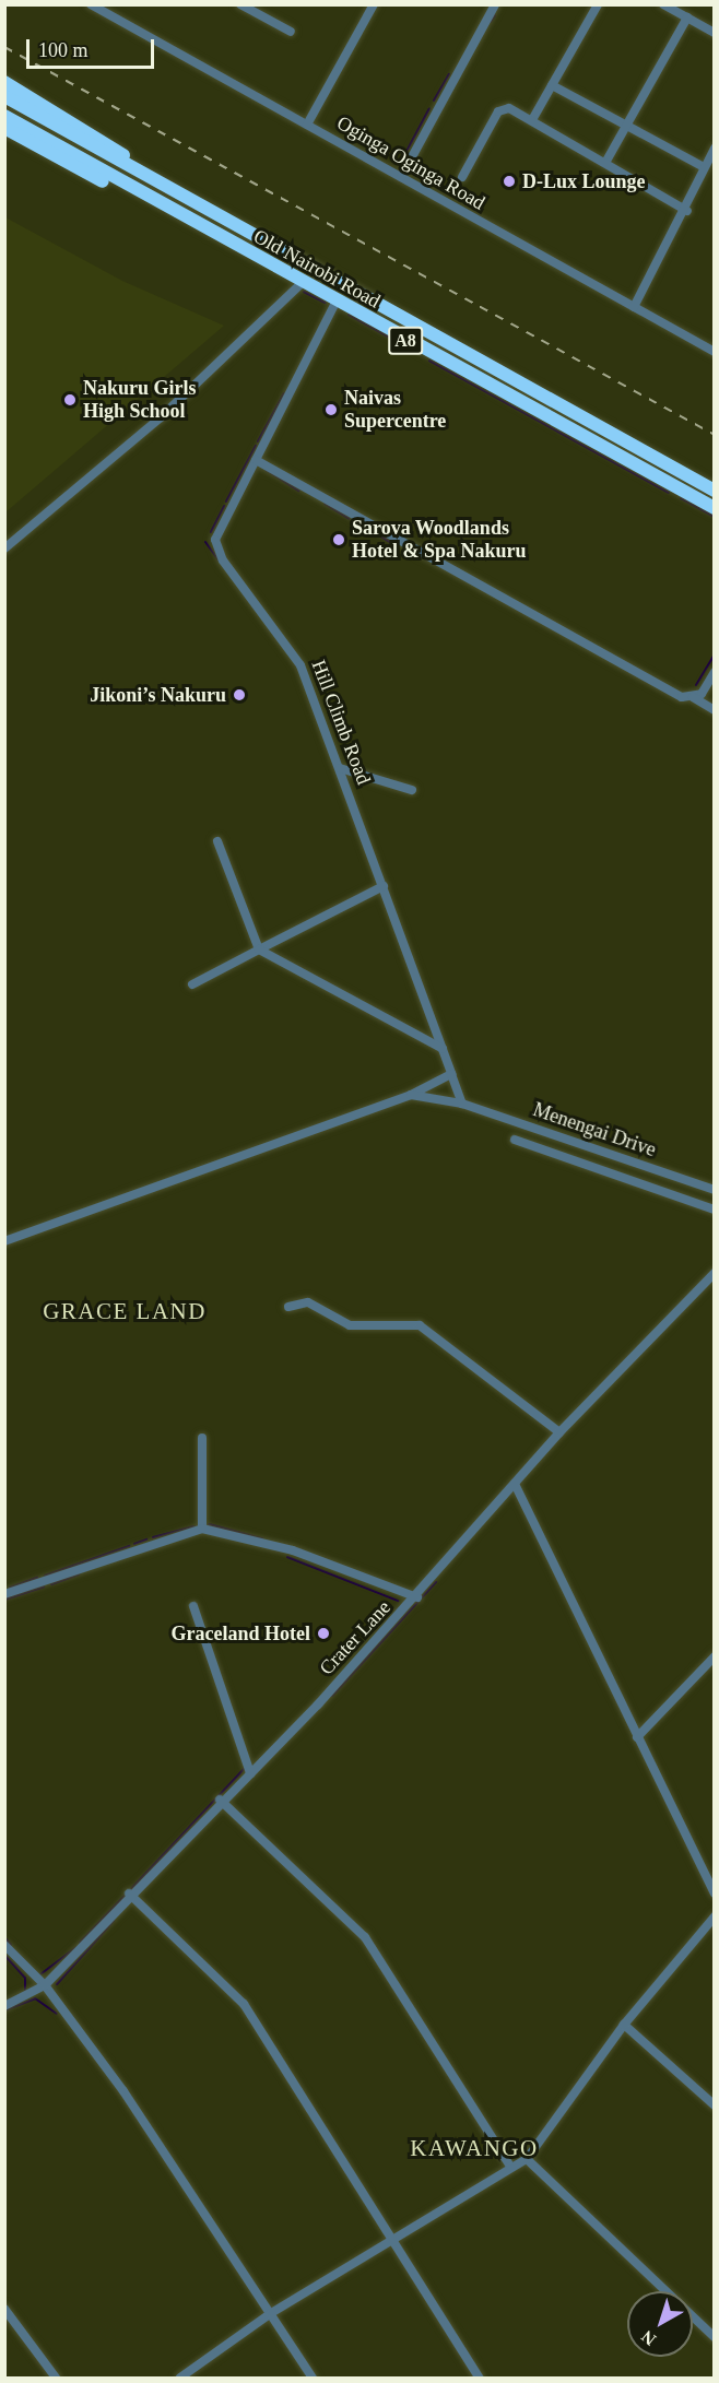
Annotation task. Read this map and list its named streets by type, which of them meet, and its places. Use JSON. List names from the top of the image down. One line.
{"streets":{"highway":["Old Nairobi Road","A8"],"street":["Oginga Oginga Road","Hill Climb Road","Menengai Drive","Crater Lane"]},"crossings":[["Old Nairobi Road","Hill Climb Road"],["Hill Climb Road","Menengai Drive"]],"districts":["GRACE LAND","KAWANGO"],"places":["D-Lux Lounge","Nakuru Girls High School","Naivas Supercentre","Sarova Woodlands Hotel & Spa Nakuru","Jikoni’s Nakuru","Graceland Hotel"],"scale_bar":"100 m","north":"bottom left"}
